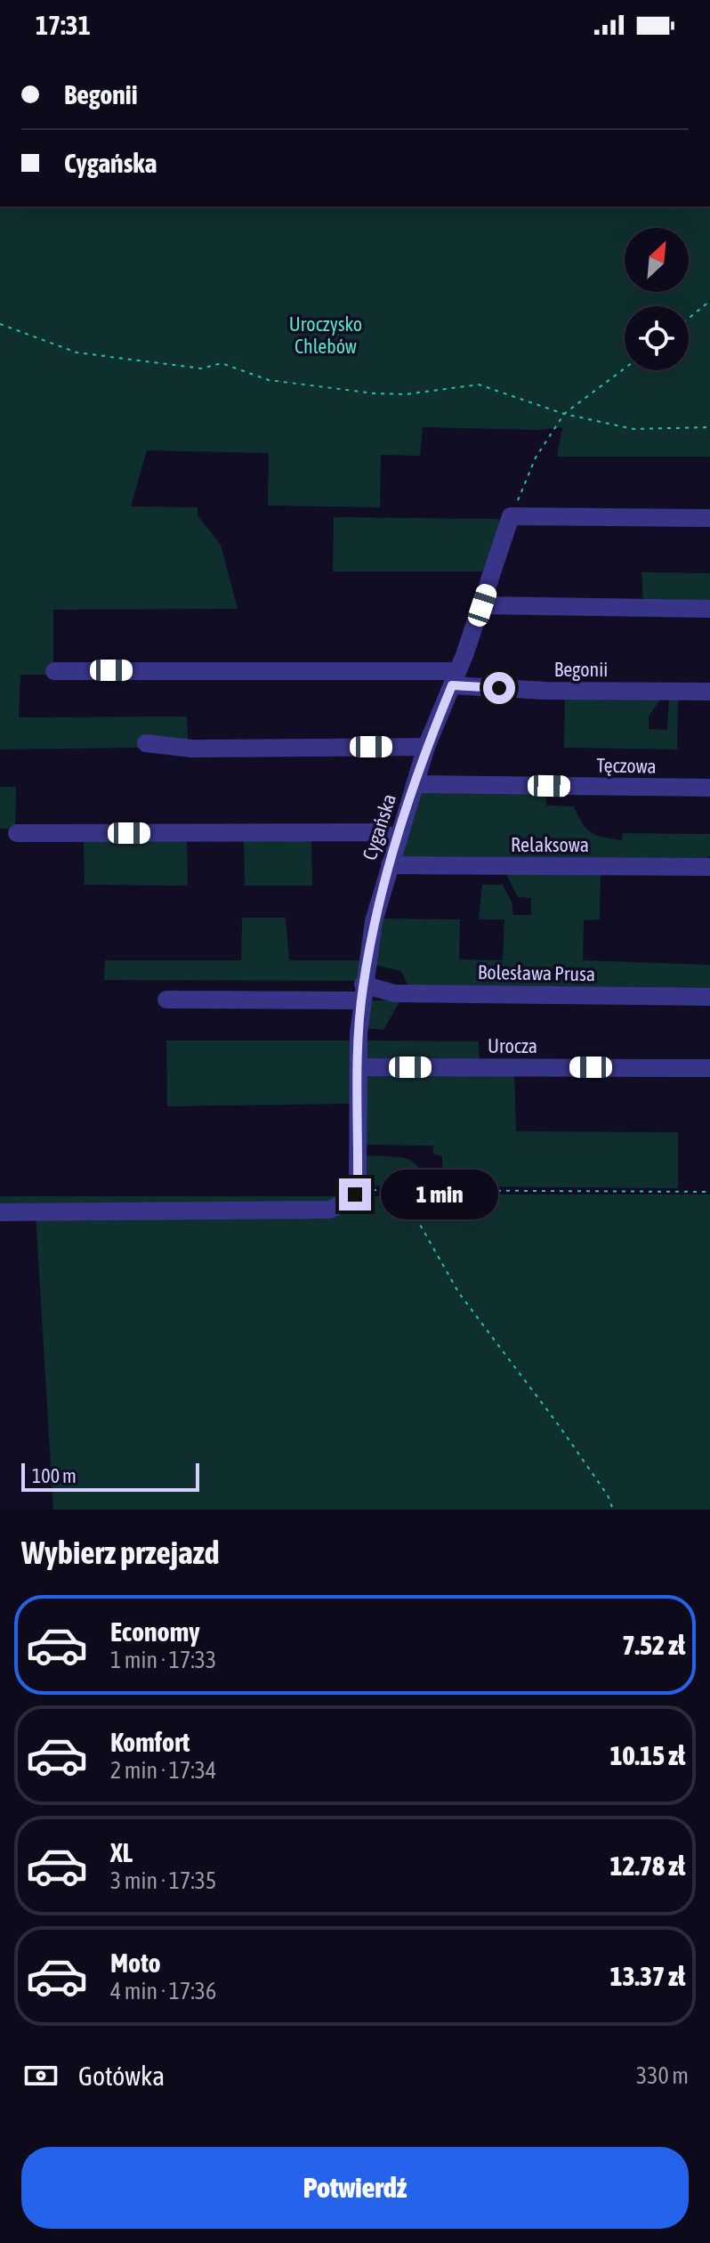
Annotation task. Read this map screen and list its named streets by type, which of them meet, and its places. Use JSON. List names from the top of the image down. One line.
{"streets":{"street":["Begonii","Tęczowa","Cygańska","Relaksowa","Bolesława Prusa","Urocza"]},"crossings":[["Begonii","Cygańska"],["Tęczowa","Cygańska"],["Cygańska","Relaksowa"],["Cygańska","Bolesława Prusa"],["Cygańska","Urocza"]],"parks":["Uroczysko Chlebów"],"scale_bar":"100 m","north":"top right","page":{"status":"17:31","banner":["Begonii","Cygańska"],"bubble":"1 min","scale":"100 m","heading":"Wybierz przejazd","list":[{"name":"Economy","note":"1 min · 17:33","value":"7.52 zł"},{"name":"Komfort","note":"2 min · 17:34","value":"10.15 zł"},{"name":"XL","note":"3 min · 17:35","value":"12.78 zł"},{"name":"Moto","note":"4 min · 17:36","value":"13.37 zł"}],"pay":["Gotówka","330 m"],"buttons":"Potwierdź"}}
